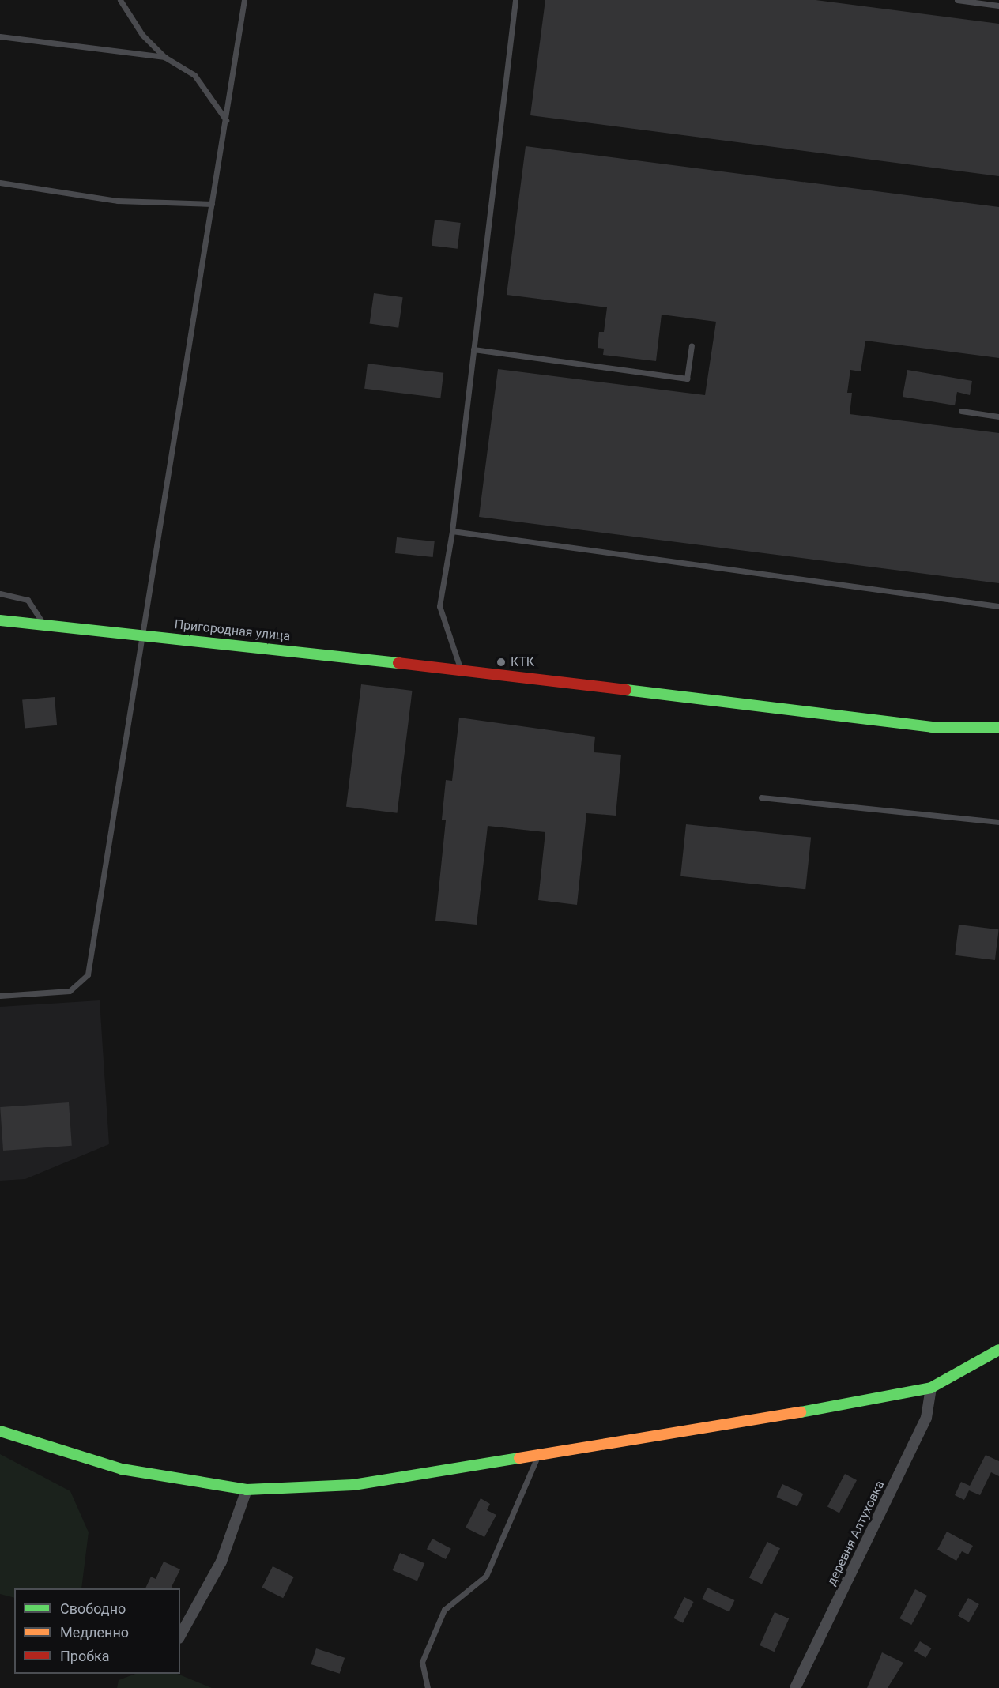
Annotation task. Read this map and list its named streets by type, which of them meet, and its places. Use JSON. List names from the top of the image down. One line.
{"streets":{"street":["Пригородная улица","деревня Алтуховка"]},"places":["КТК"],"legend":["Свободно","Медленно","Пробка"]}
